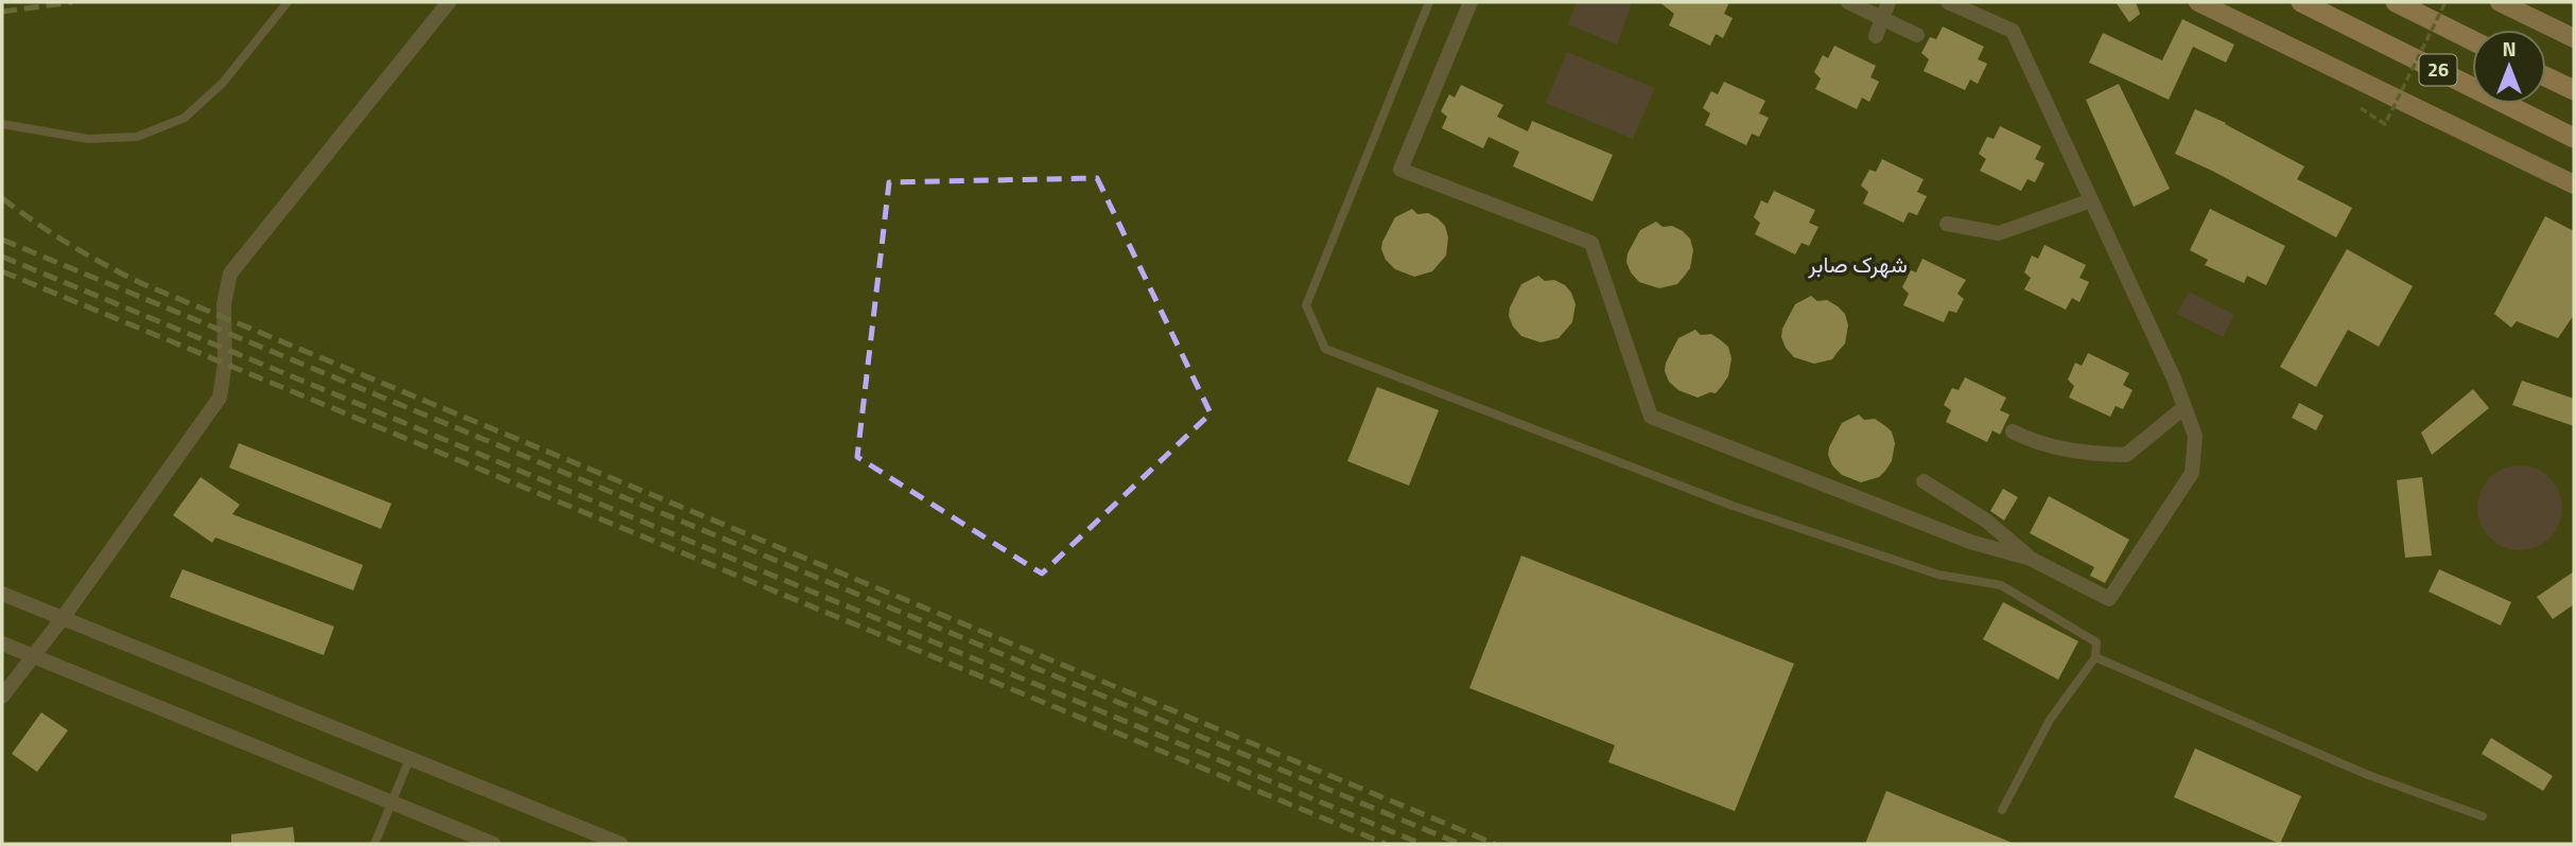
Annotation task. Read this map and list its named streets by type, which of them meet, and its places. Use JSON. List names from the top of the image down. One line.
{"streets":{"highway":["26"]},"districts":["شهرک صابر"],"north":"top"}
